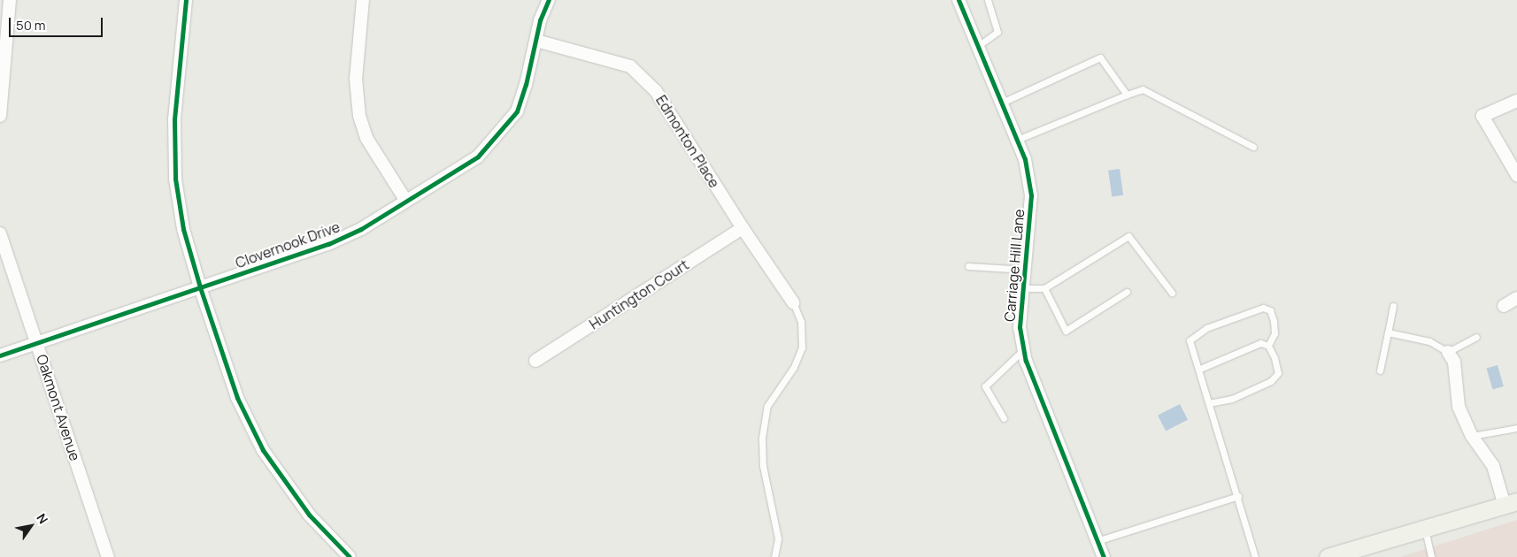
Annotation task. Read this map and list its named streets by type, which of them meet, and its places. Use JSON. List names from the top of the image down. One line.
{"streets":{"street":["Edmonton Place","Clovernook Drive","Carriage Hill Lane","Huntington Court","Oakmont Avenue"]},"crossings":[["Edmonton Place","Clovernook Drive"],["Edmonton Place","Huntington Court"],["Clovernook Drive","Oakmont Avenue"]],"scale_bar":"50 m","north":"top right"}
